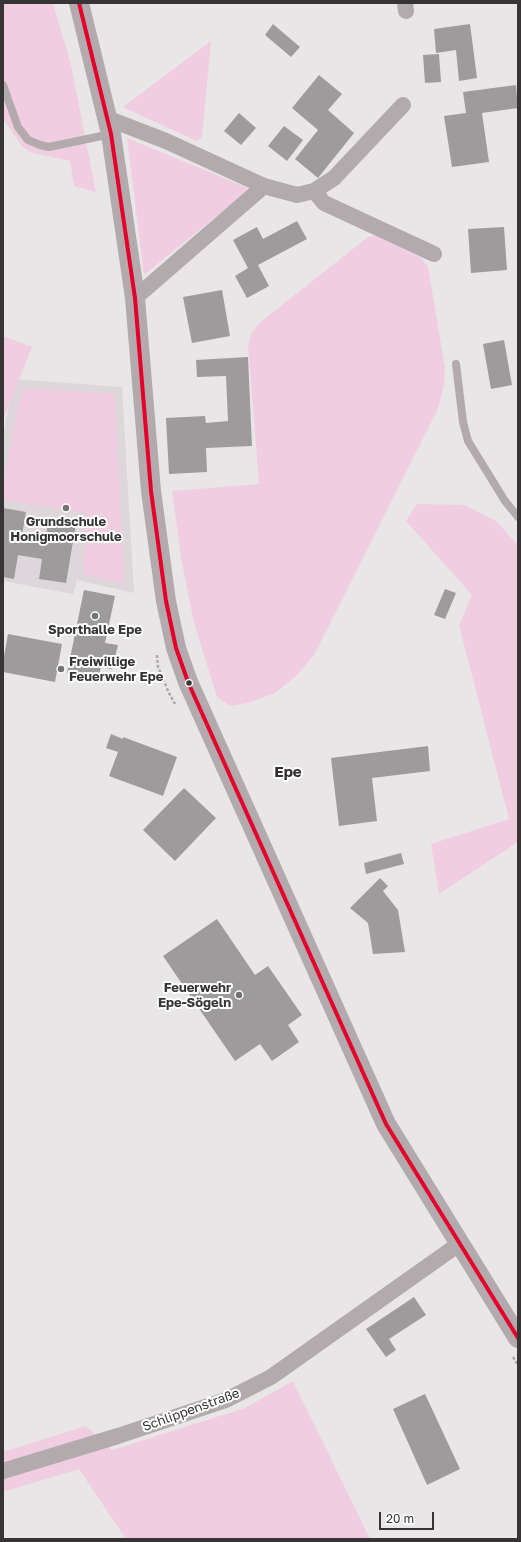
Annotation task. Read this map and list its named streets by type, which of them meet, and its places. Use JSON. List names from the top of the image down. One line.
{"streets":{"street":["Schlippenstraße"]},"districts":["Epe"],"places":["Grundschule Honigmoorschule","Sporthalle Epe","Freiwillige Feuerwehr Epe","Feuerwehr Epe-Sögeln"],"scale_bar":"20 m"}
